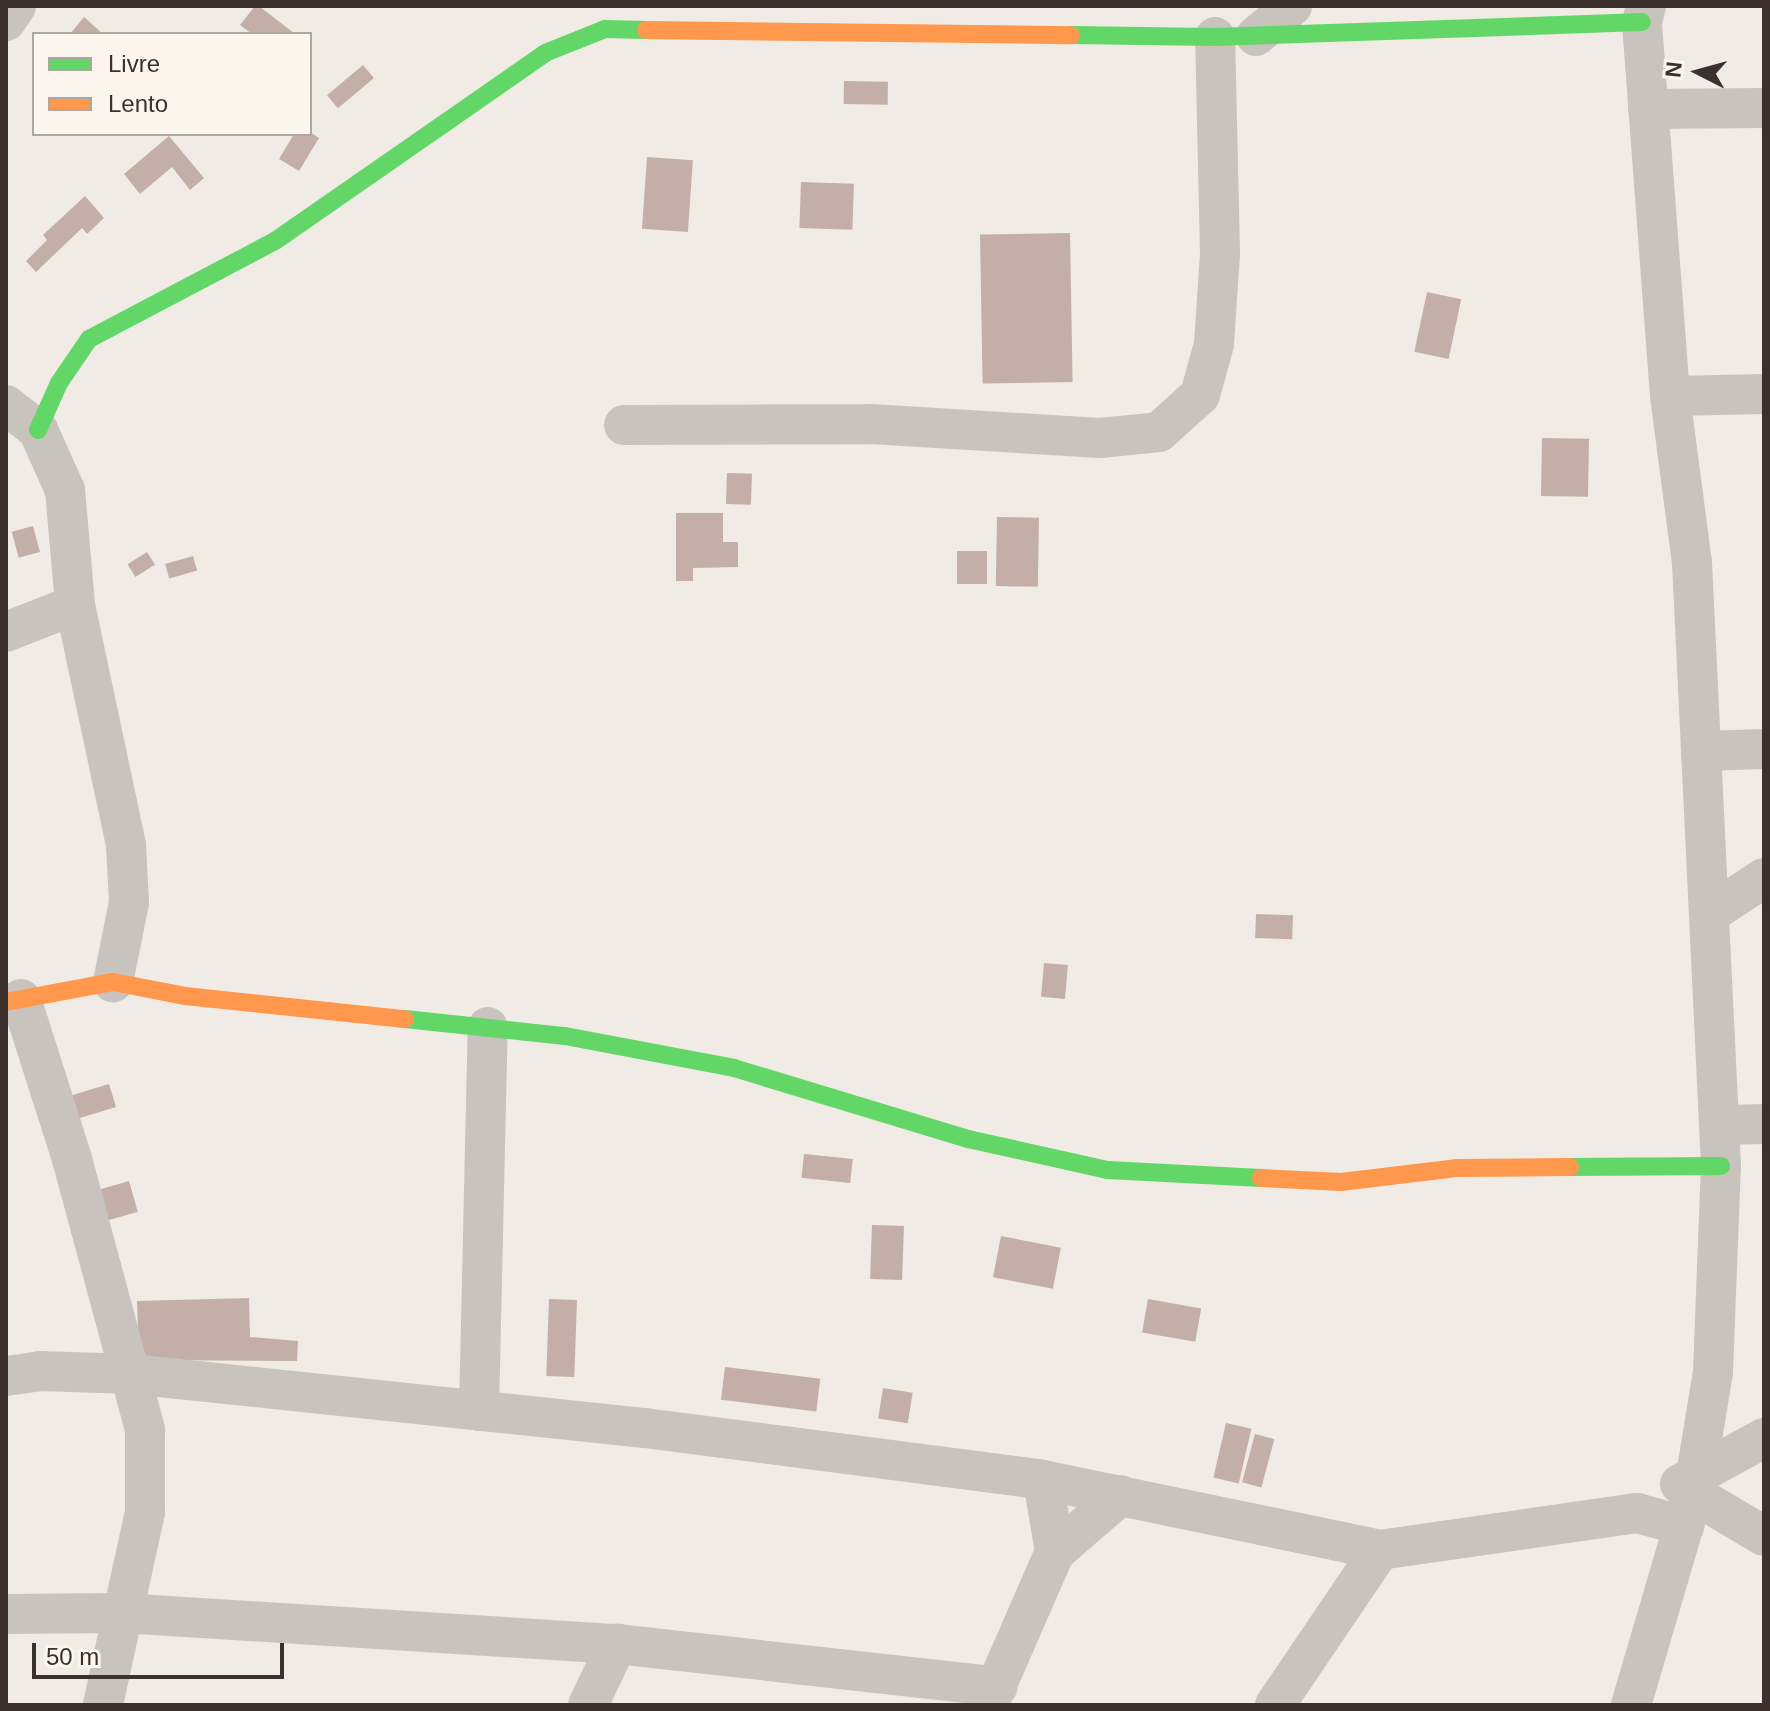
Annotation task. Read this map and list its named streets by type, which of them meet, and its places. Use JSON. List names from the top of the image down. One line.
{"legend":["Livre","Lento"],"scale_bar":"50 m","north":"left"}
